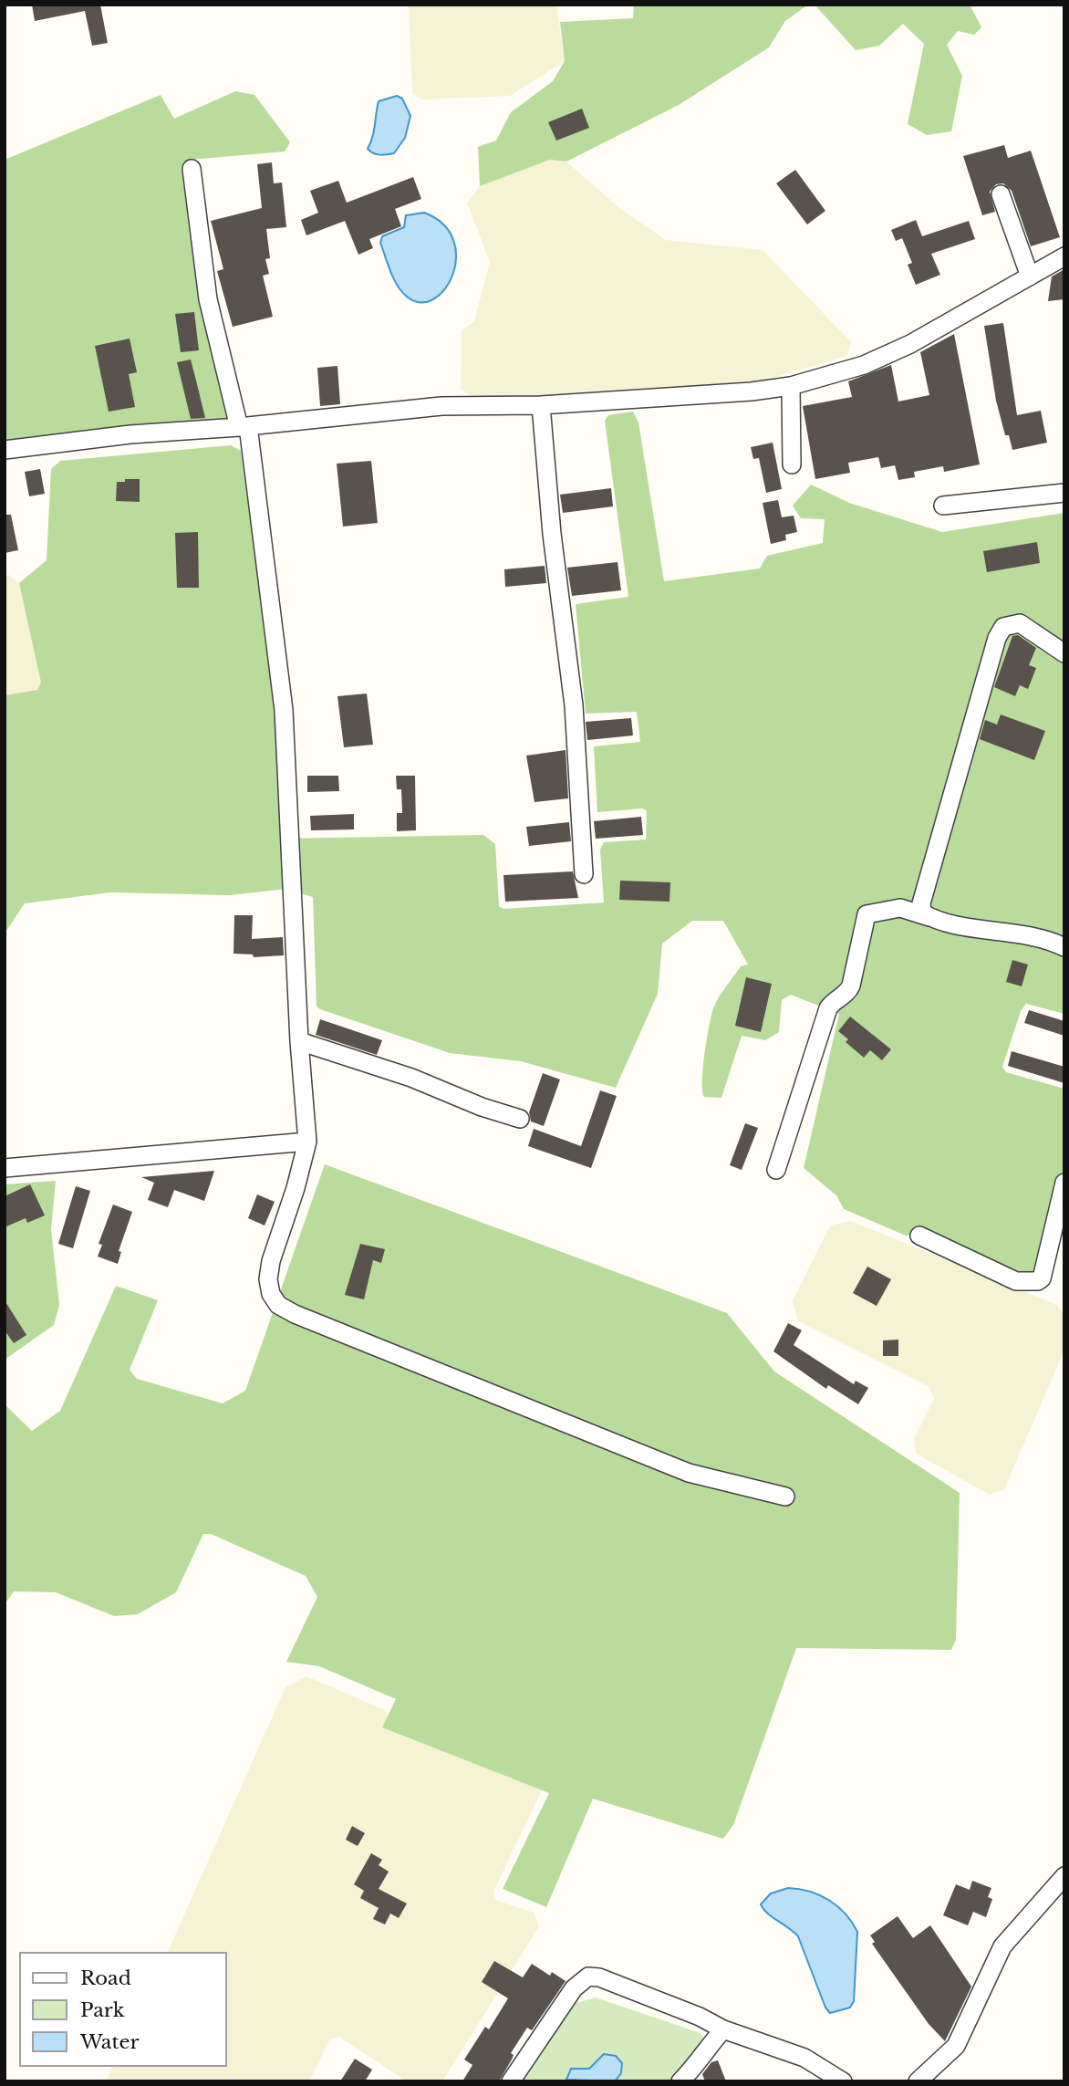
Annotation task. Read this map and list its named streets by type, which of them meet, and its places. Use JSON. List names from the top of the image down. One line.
{"legend":["Road","Park","Water"]}
